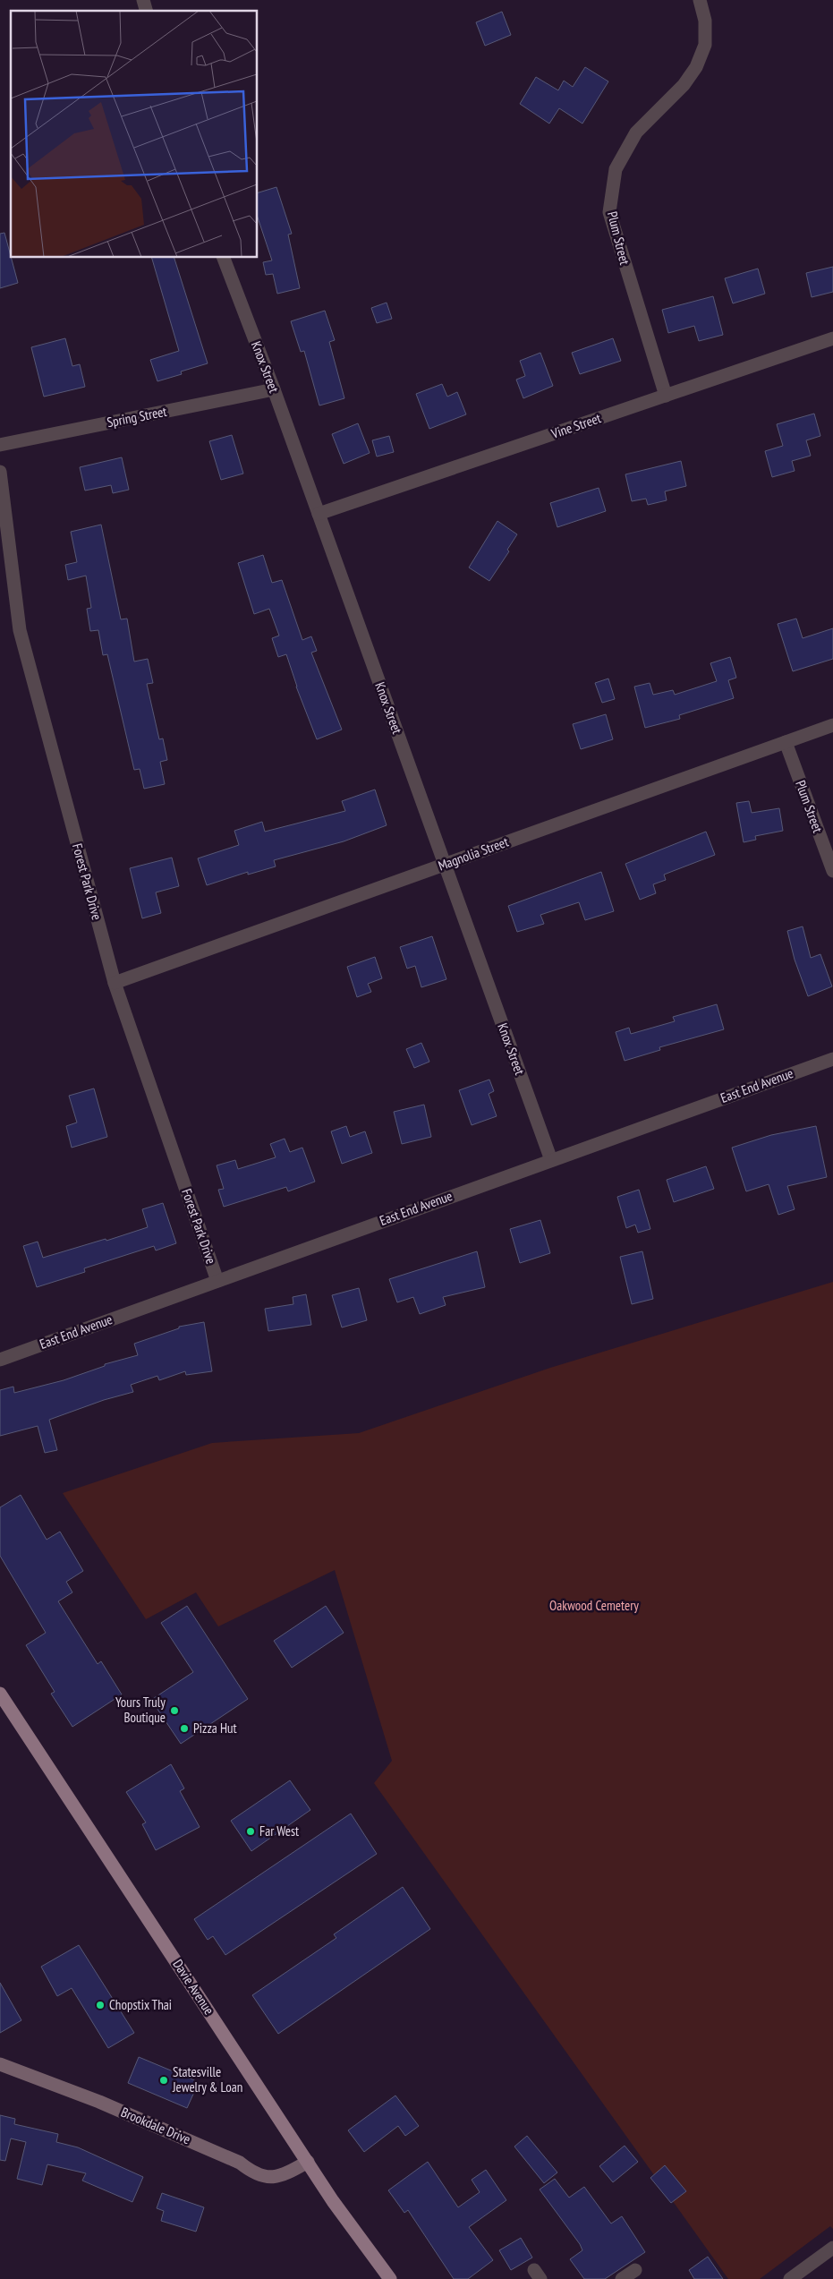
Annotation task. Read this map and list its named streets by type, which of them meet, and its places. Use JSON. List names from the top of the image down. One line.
{"streets":{"main road":["Davie Avenue","Brookdale Drive"],"street":["Plum Street","Knox Street","Spring Street","Vine Street","Magnolia Street","Forest Park Drive","East End Avenue"]},"crossings":[["Plum Street","Vine Street"],["Plum Street","Magnolia Street"],["Knox Street","Spring Street"],["Knox Street","Vine Street"],["Knox Street","Magnolia Street"],["Knox Street","East End Avenue"],["Magnolia Street","Forest Park Drive"],["Forest Park Drive","East End Avenue"],["Davie Avenue","Brookdale Drive"]],"parks":["Oakwood Cemetery"],"places":["Yours Truly Boutique","Pizza Hut","Far West","Chopstix Thai","Statesville Jewelry & Loan"]}
